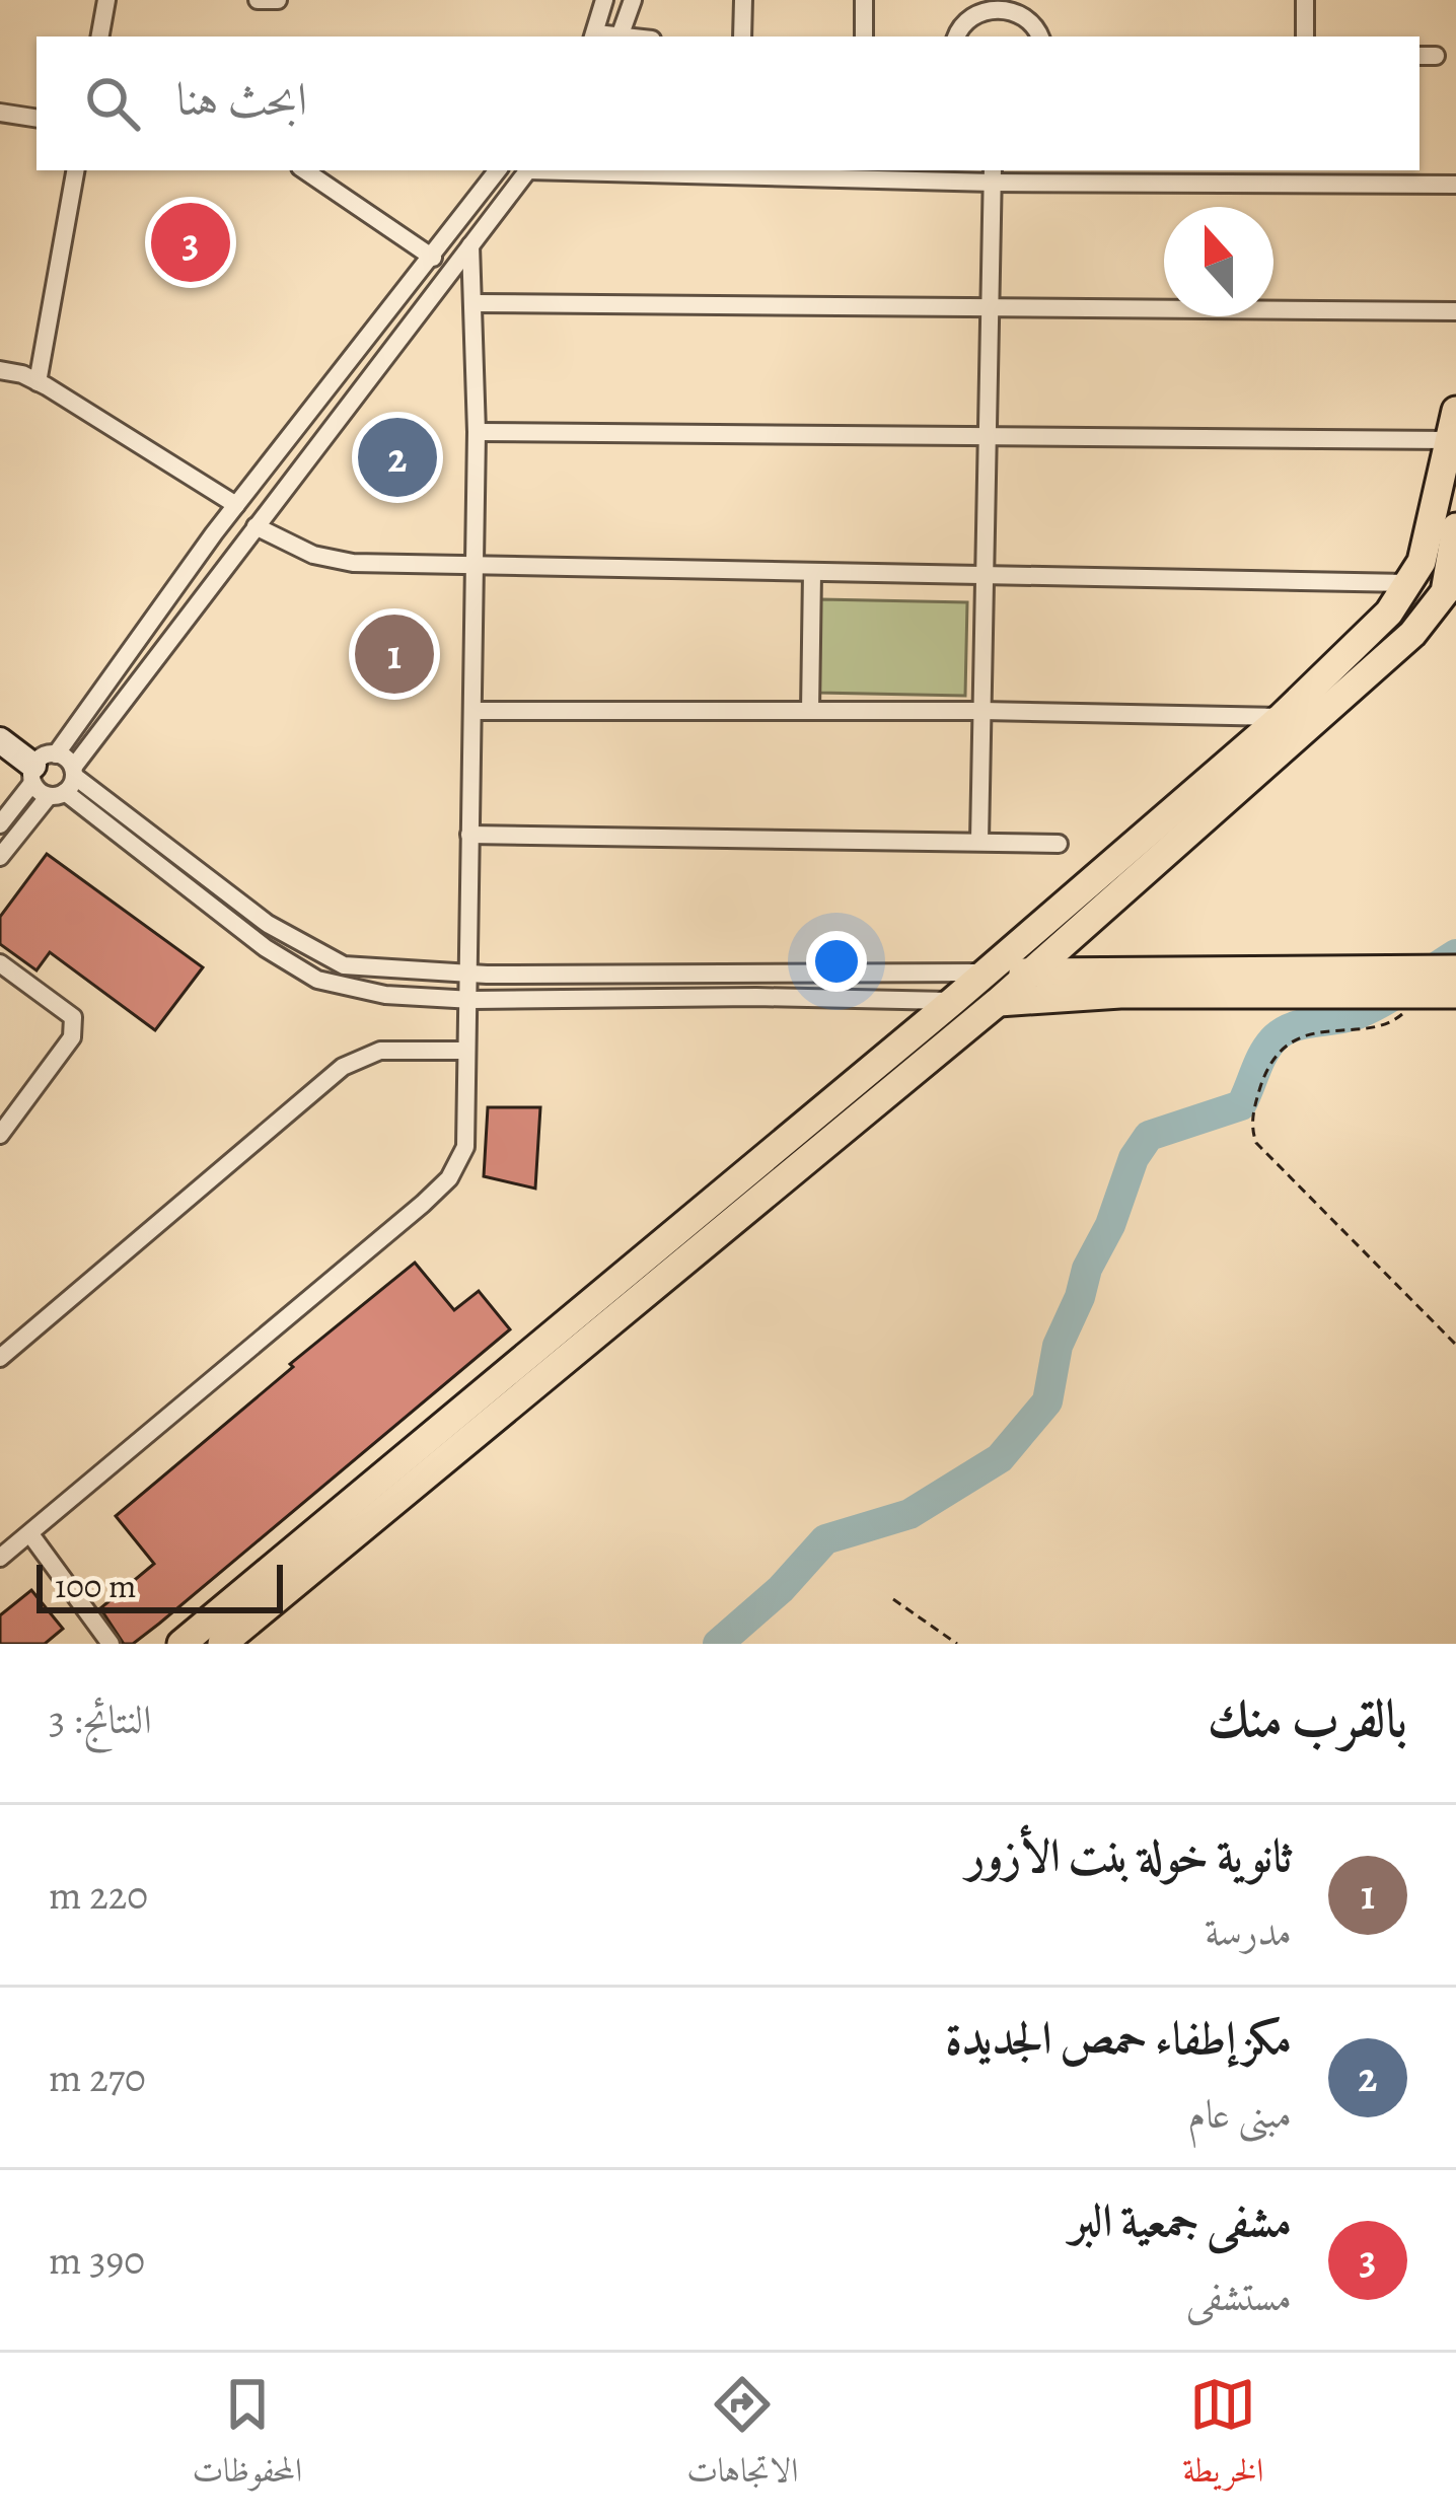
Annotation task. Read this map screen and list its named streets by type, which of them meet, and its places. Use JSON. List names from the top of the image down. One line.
{"scale_bar":"100 m","north":"top","page":{"search":"ابحث هنا","pins":["3","2","1"],"scale":"100 m","heading":["بالقرب منك","النتائج: 3"],"list":[{"mark":"1","name":"ثانوية خولة بنت الأزور","note":"مدرسة","value":"220 m"},{"mark":"2","name":"مكز إطفاء حمص الجديدة","note":"مبنى عام","value":"270 m"},{"mark":"3","name":"مشفى جمعية البر","note":"مستشفى","value":"390 m"}],"nav":["الخريطة","الاتجاهات","المحفوظات"]}}
